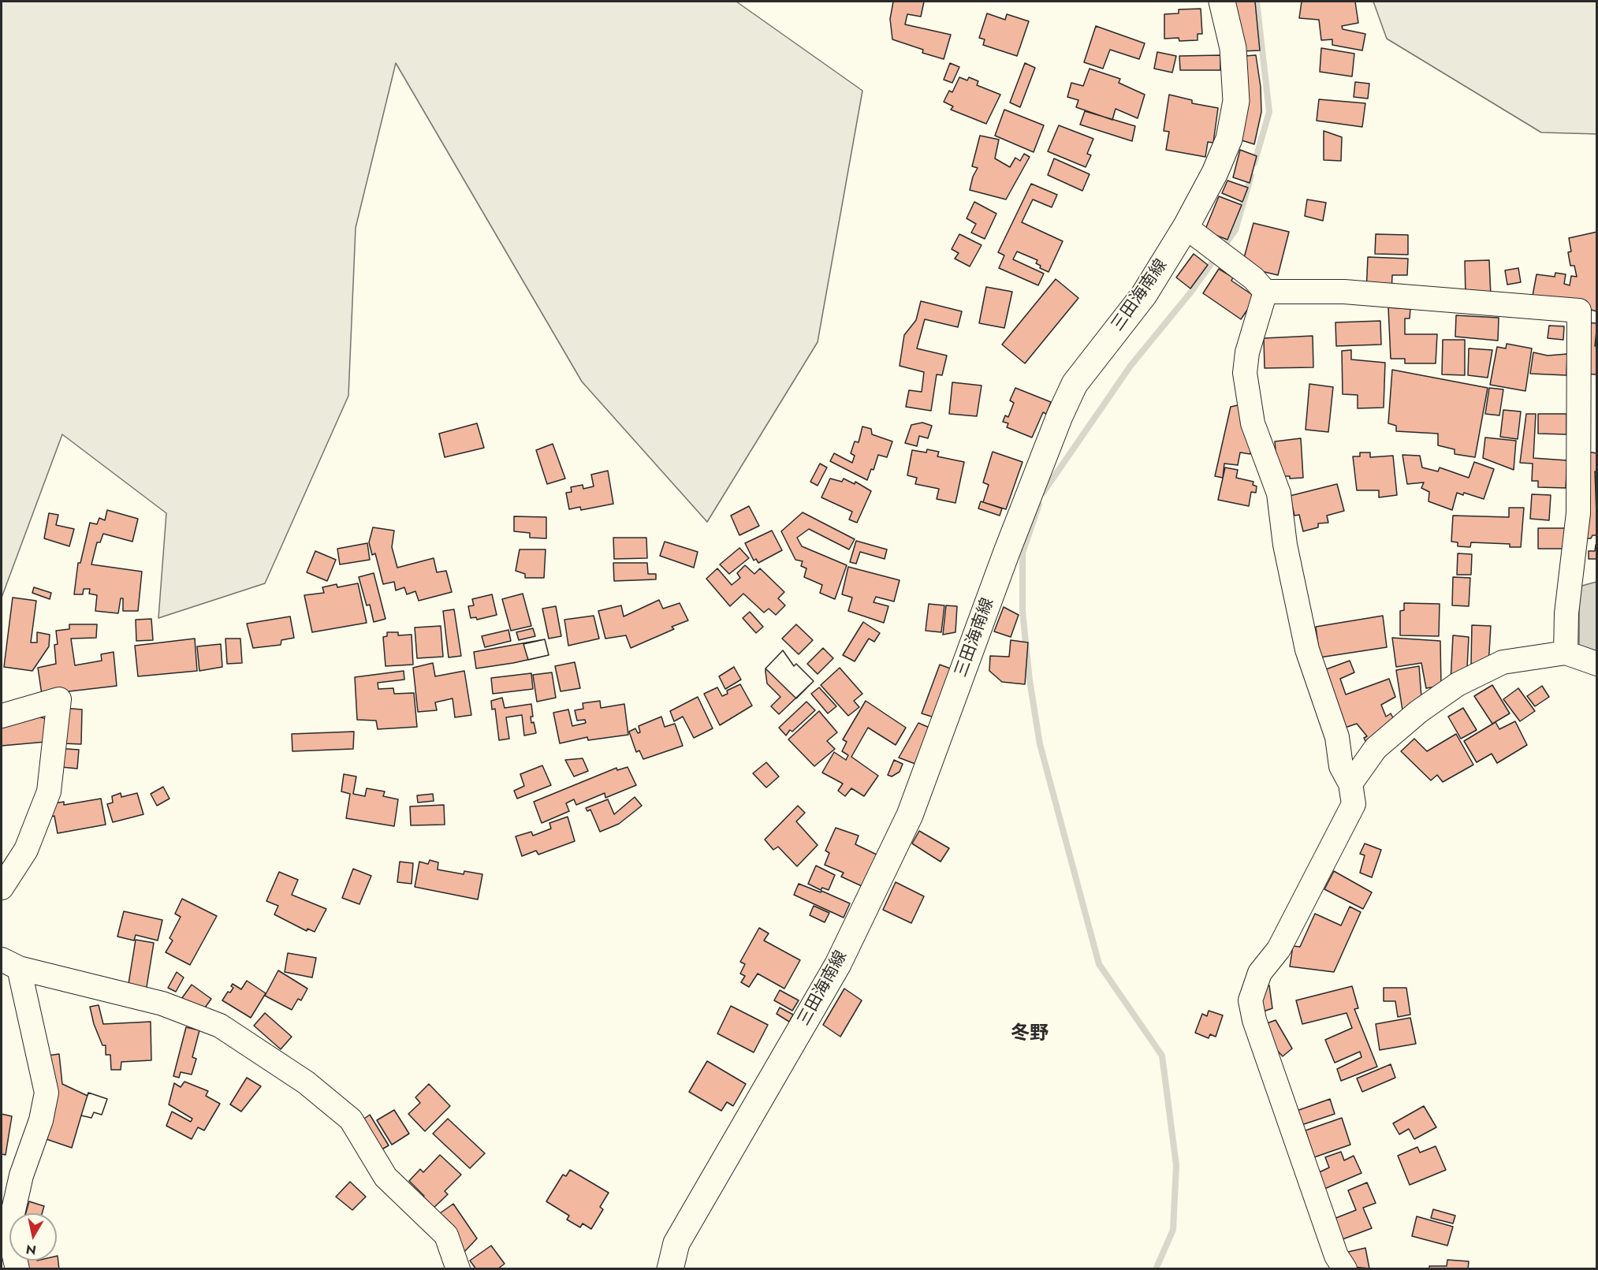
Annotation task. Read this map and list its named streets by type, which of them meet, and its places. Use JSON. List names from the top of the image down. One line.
{"streets":{"main road":["三田海南線"]},"districts":["冬野"],"north":"bottom"}
